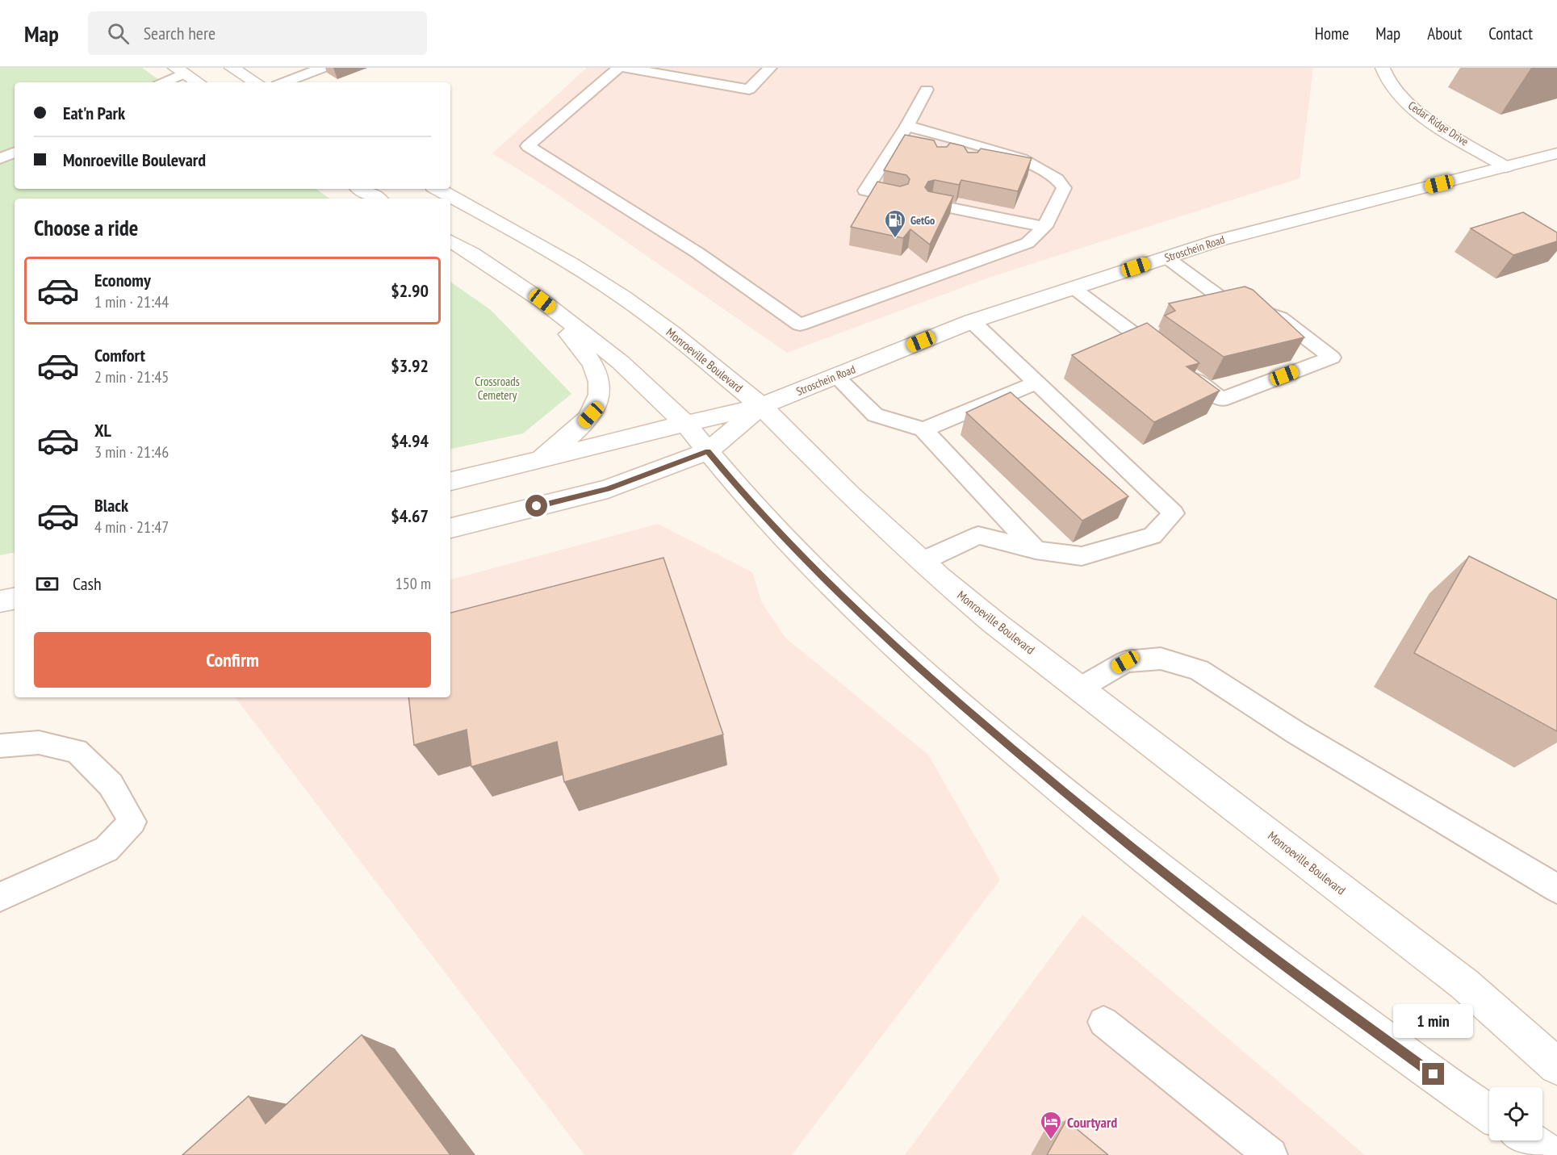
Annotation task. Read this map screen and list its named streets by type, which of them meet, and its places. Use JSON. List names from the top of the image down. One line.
{"streets":{"main road":["Cedar Ridge Drive","Stroschein Road","Monroeville Boulevard"]},"crossings":[["Cedar Ridge Drive","Stroschein Road"],["Stroschein Road","Monroeville Boulevard"]],"parks":["Crossroads Cemetery"],"places":{"fuel station":["GetGo"],"hotel":["Courtyard"]},"page":{"header":"Map","search":"Search here","nav":["Home","Map","About","Contact"],"banner":["Eat'n Park","Monroeville Boulevard"],"heading":"Choose a ride","list":[{"name":"Economy","note":"1 min · 21:44","value":"$2.90"},{"name":"Comfort","note":"2 min · 21:45","value":"$3.92"},{"name":"XL","note":"3 min · 21:46","value":"$4.94"},{"name":"Black","note":"4 min · 21:47","value":"$4.67"}],"pay":["Cash","150 m"],"buttons":"Confirm","bubble":"1 min"}}
